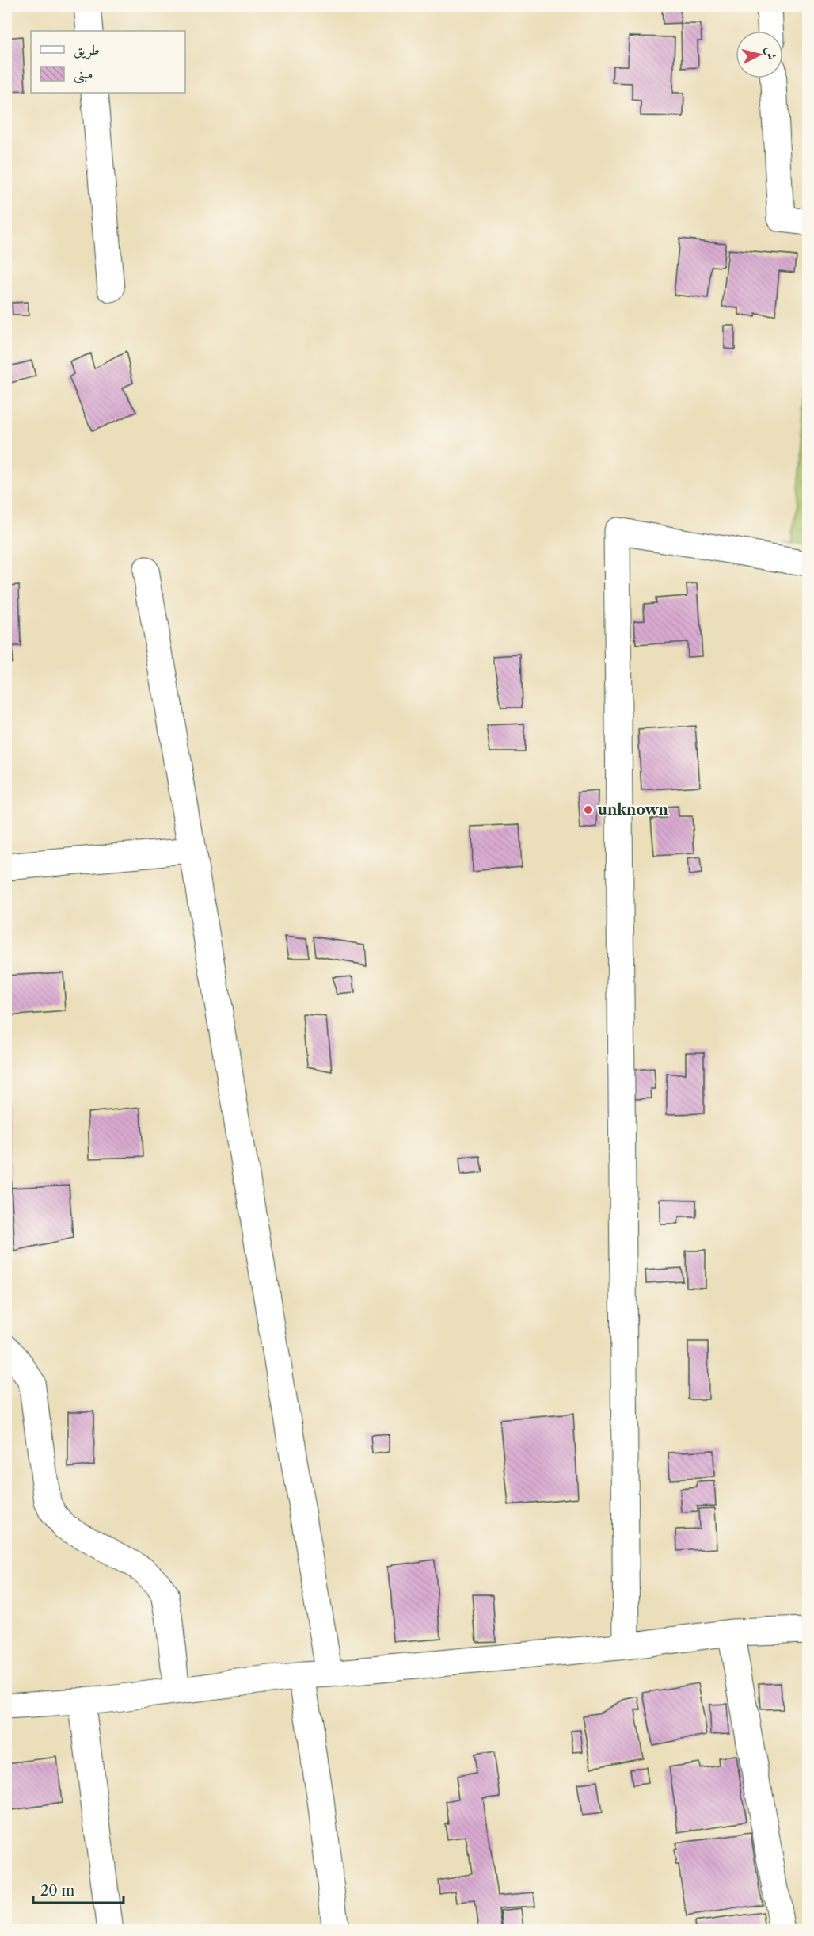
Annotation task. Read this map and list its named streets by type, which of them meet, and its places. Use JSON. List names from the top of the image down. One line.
{"places":["unknown"],"legend":["طريق","مبنى"],"scale_bar":"20 m","north":"right"}
